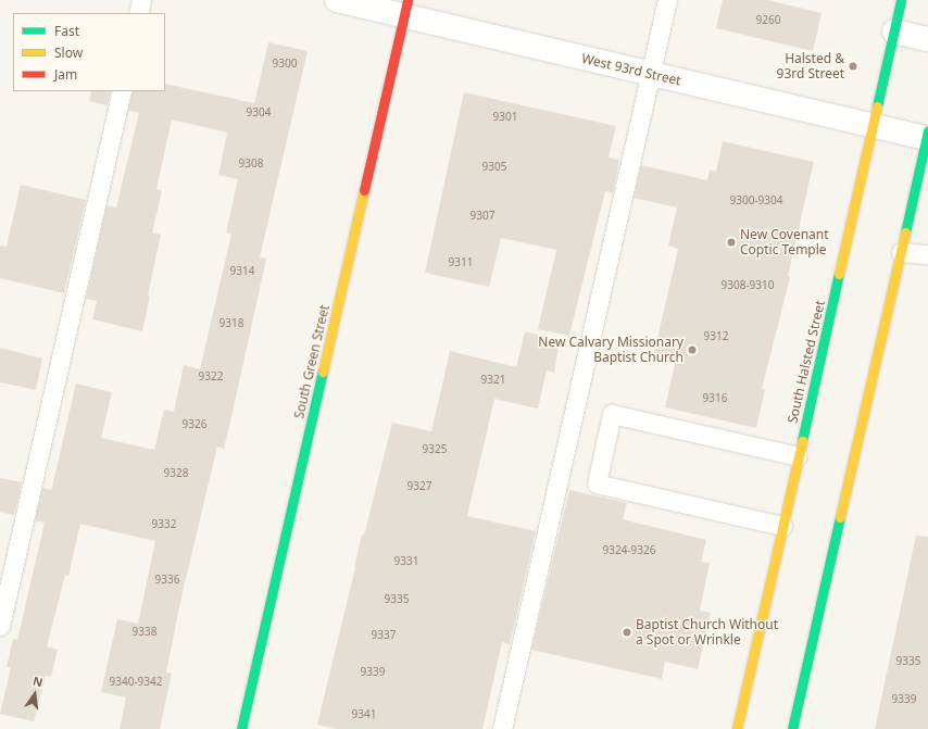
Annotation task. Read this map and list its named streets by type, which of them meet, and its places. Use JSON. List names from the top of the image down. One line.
{"streets":{"main road":["South Green Street","South Halsted Street"],"street":["West 93rd Street"]},"crossings":[["West 93rd Street","South Green Street"],["West 93rd Street","South Halsted Street"]],"places":["Halsted & 93rd Street","New Covenant Coptic Temple","New Calvary Missionary Baptist Church","Baptist Church Without a Spot or Wrinkle"],"house_numbers":["9260","9300","9304","9301","9308","9305","9300-9304","9307","9311","9314","9308-9310","9318","9312","9322","9321","9316","9326","9325","9328","9327","9332","9324-9326","9331","9336","9335","9338","9337","9335","9339","9340-9342","9339","9341"],"legend":["Fast","Slow","Jam"],"north":"top"}
